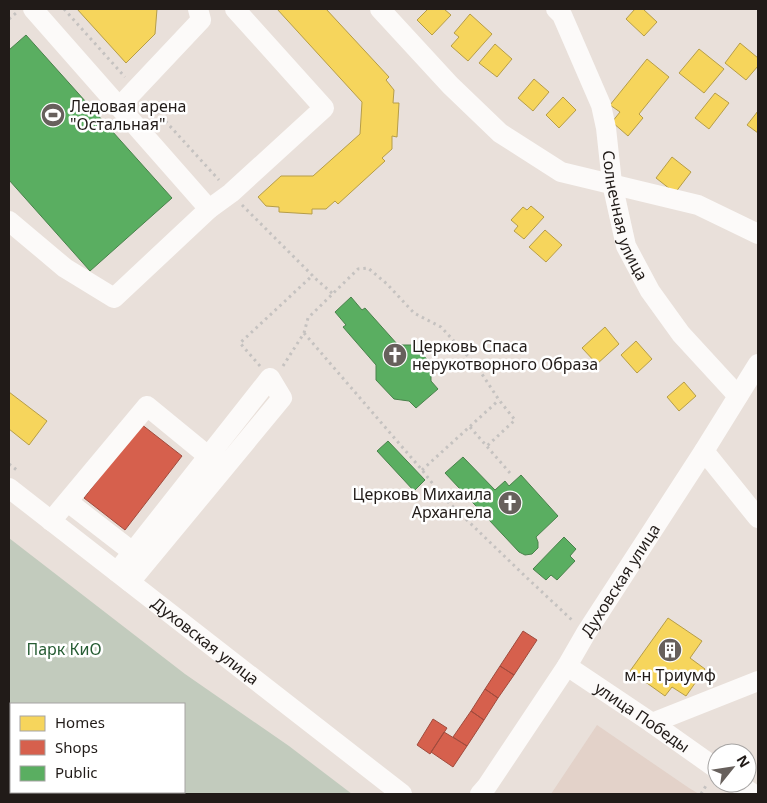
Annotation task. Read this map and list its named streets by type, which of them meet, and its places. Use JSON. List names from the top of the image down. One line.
{"streets":{"street":["Солнечная улица","Духовская улица","улица Победы"]},"crossings":[["Солнечная улица","Духовская улица"],["Духовская улица","улица Победы"]],"parks":["Парк КиО"],"places":{"sports":["Ледовая арена \"Остальная\""],"church":["Церковь Спаса нерукотворного Образа","Церковь Михаила Архангела"],"building":["м-н Триумф"]},"legend":["Homes","Shops","Public"],"north":"top right"}
